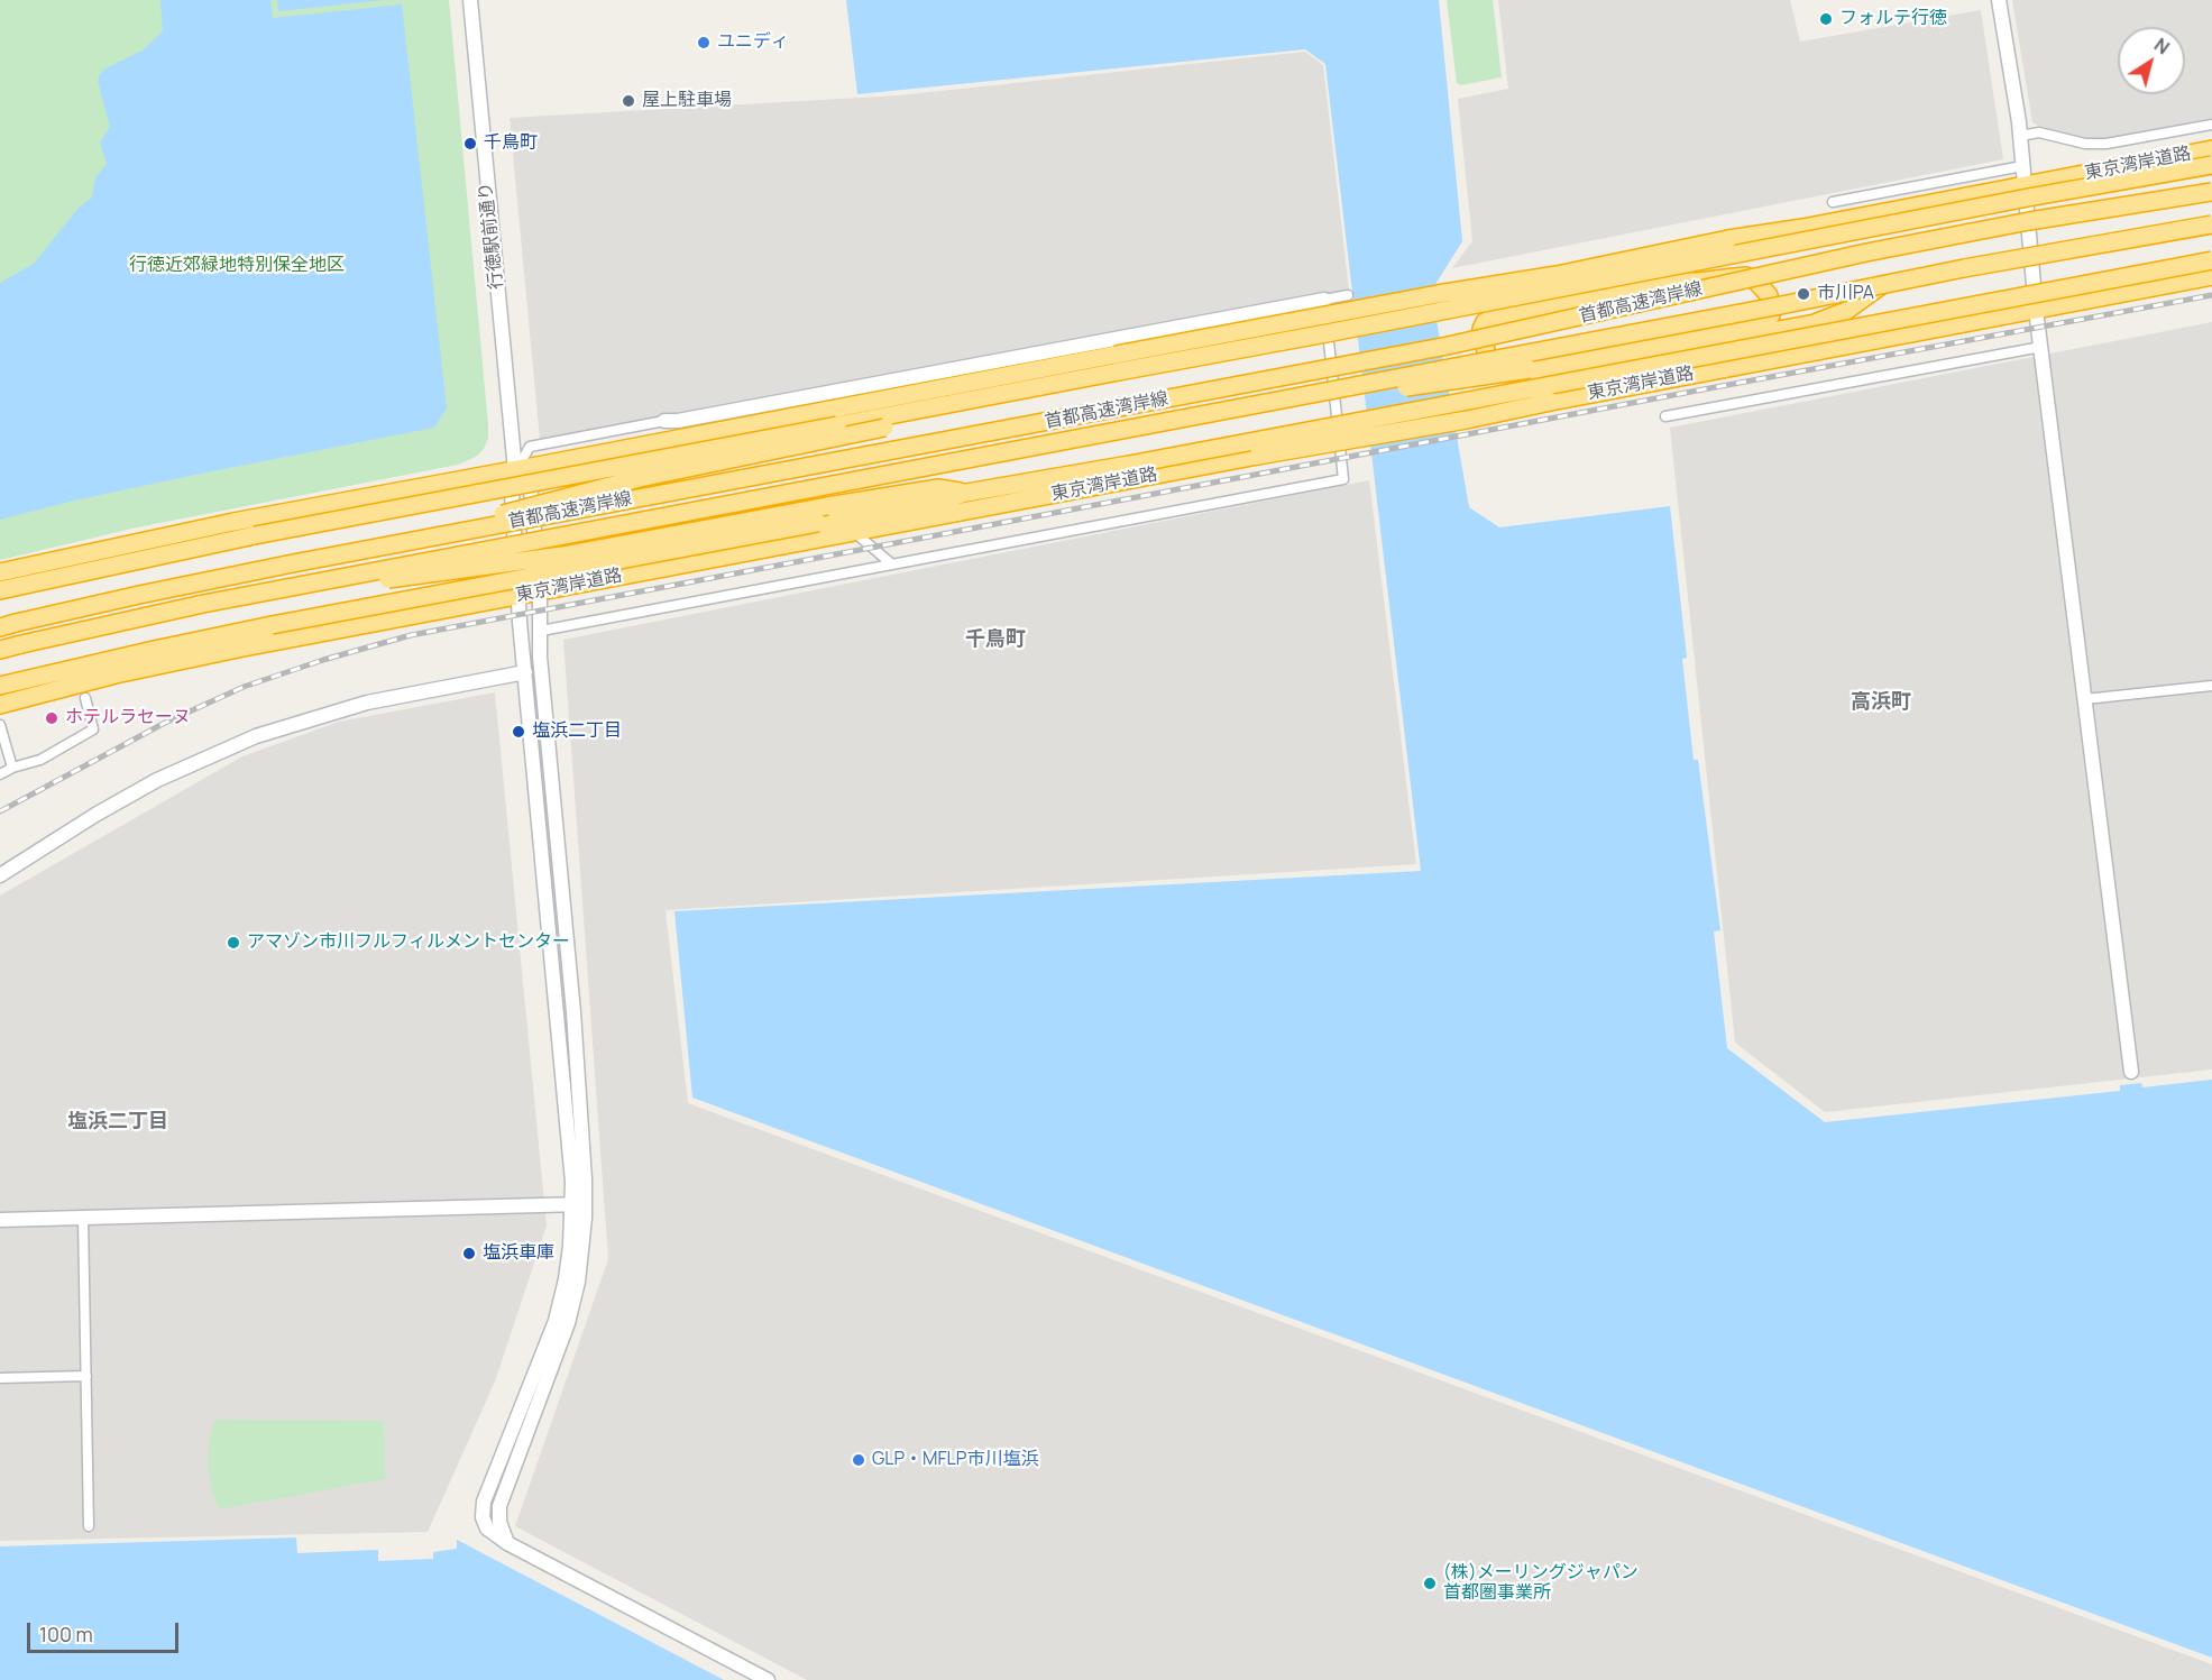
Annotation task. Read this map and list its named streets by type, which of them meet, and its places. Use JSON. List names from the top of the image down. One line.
{"streets":{"highway":["東京湾岸道路","首都高速湾岸線"],"street":["行徳駅前通り"]},"crossings":[["東京湾岸道路","行徳駅前通り"]],"districts":["千鳥町","高浜町","塩浜二丁目"],"parks":["行徳近郊緑地特別保全地区"],"places":["フォルテ行徳","ユニディ","屋上駐車場","千鳥町","市川PA","ホテルラセーヌ","塩浜二丁目","アマゾン市川フルフィルメントセンター","塩浜車庫","GLP・MFLP市川塩浜","(株)メーリングジャパン 首都圏事業所"],"scale_bar":"100 m","north":"top right"}
